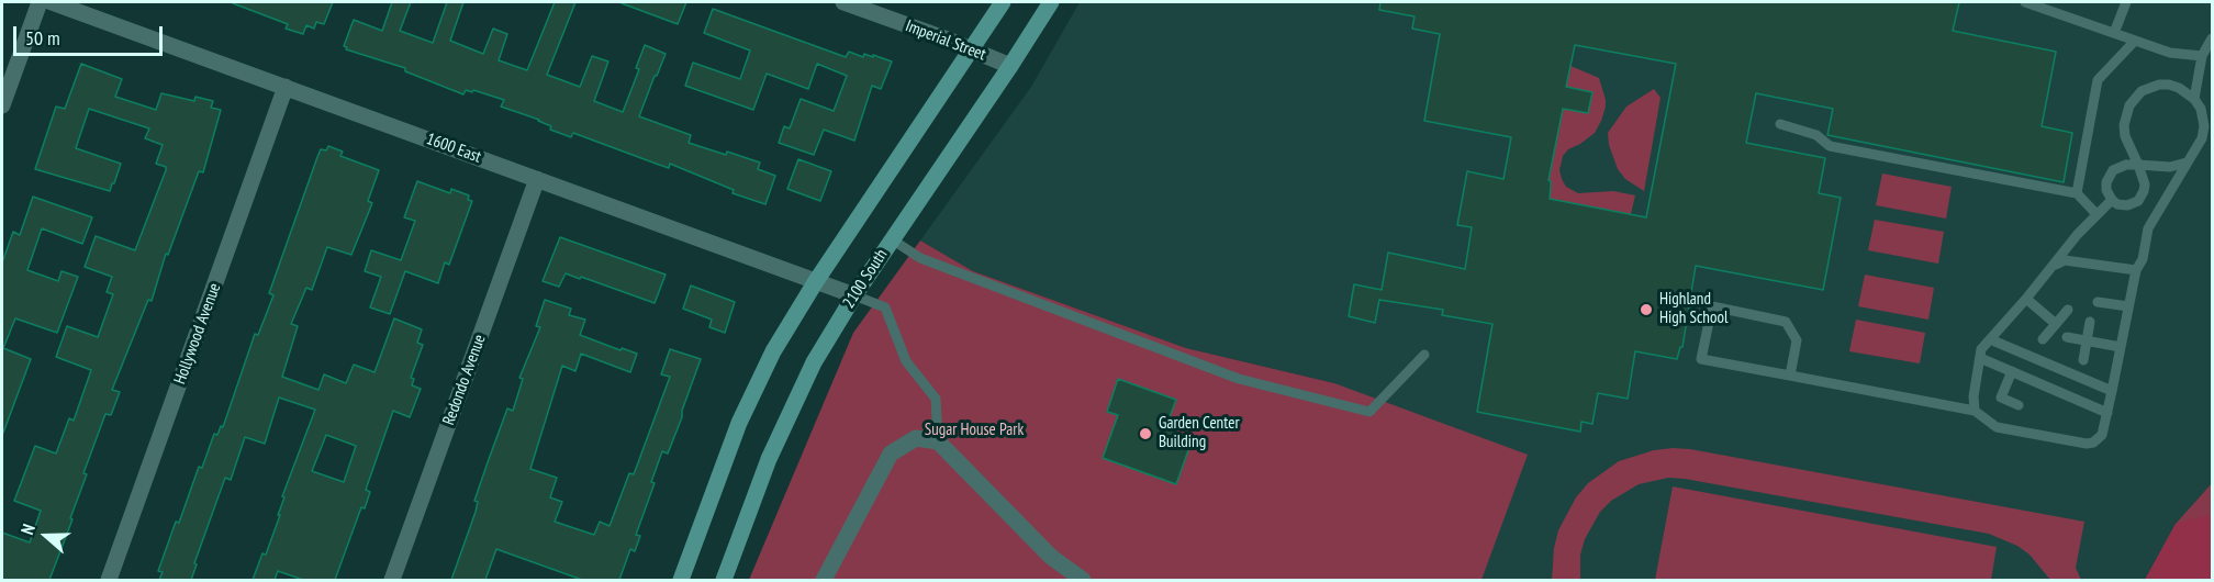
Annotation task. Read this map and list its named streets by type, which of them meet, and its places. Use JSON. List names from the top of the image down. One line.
{"streets":{"main road":["2100 South"],"street":["Imperial Street","1600 East","Hollywood Avenue","Redondo Avenue"]},"crossings":[["Imperial Street","2100 South"],["1600 East","2100 South"],["1600 East","Hollywood Avenue"],["1600 East","Redondo Avenue"]],"parks":["Sugar House Park"],"places":["Highland High School","Garden Center Building"],"scale_bar":"50 m","north":"left"}
